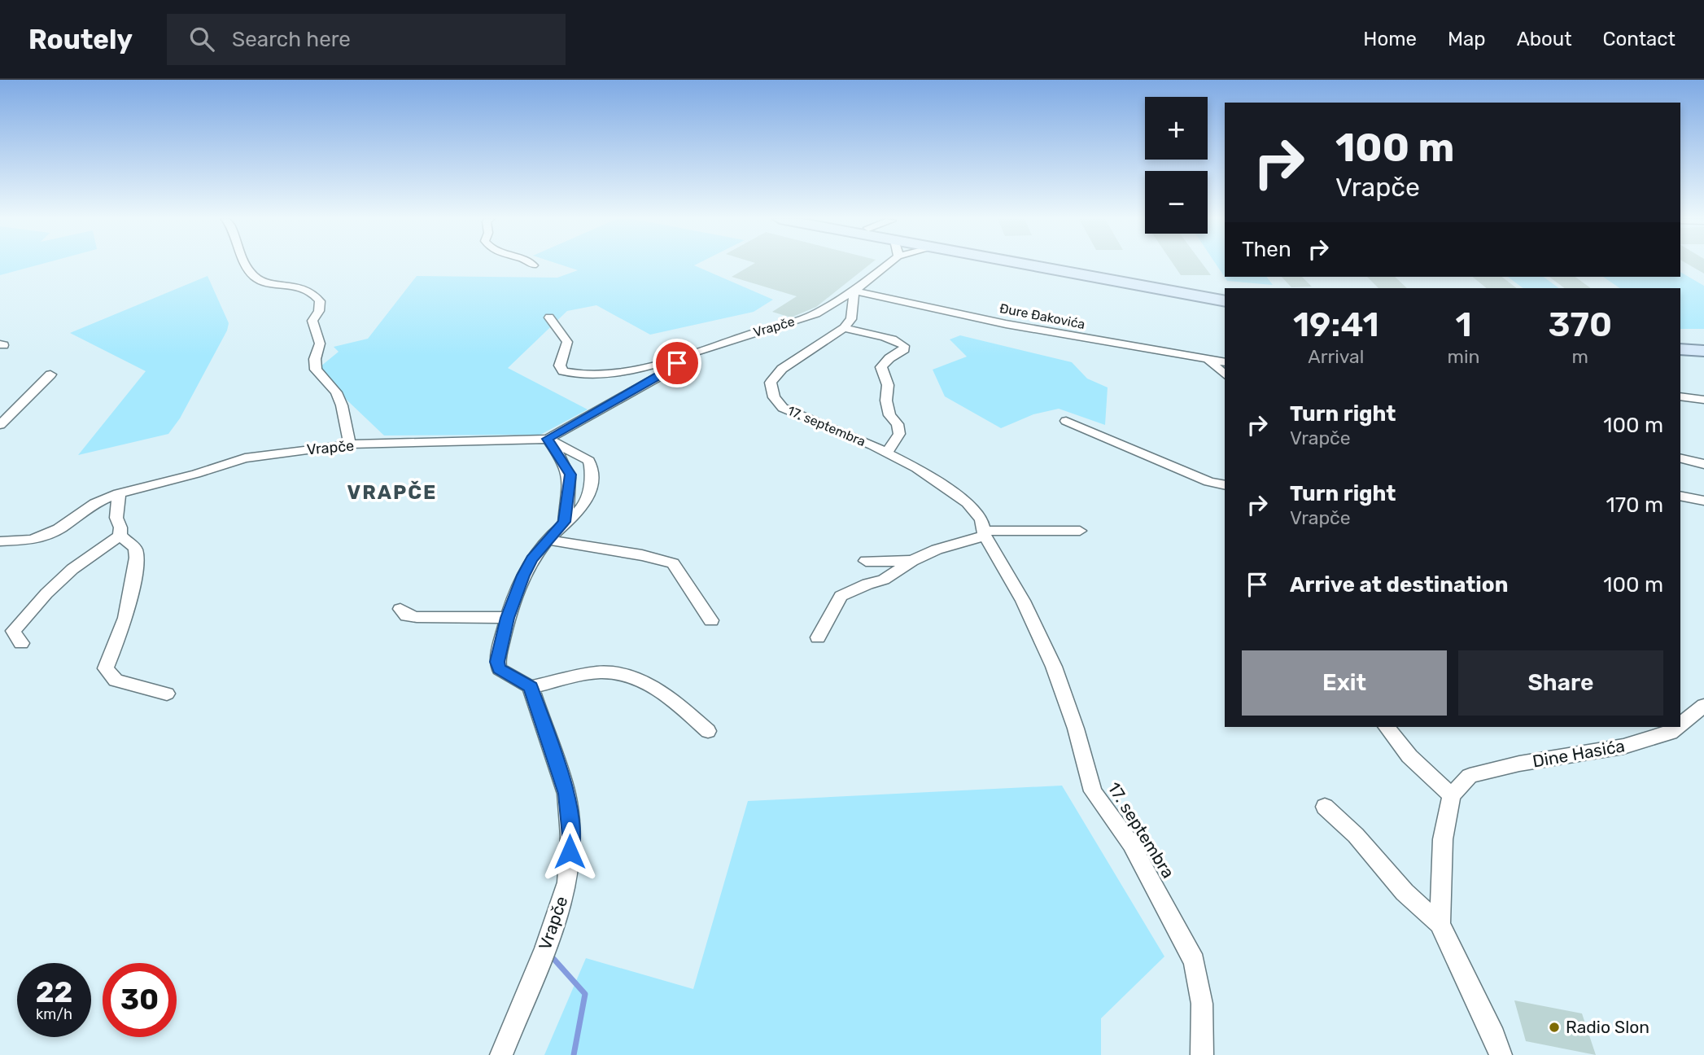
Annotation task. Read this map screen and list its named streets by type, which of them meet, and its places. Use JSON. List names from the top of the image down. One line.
{"streets":{"street":["Đure Đakovića","Vrapče","17. septembra","Dine Hasića"]},"crossings":[["Đure Đakovića","Vrapče"]],"districts":["VRAPČE"],"places":["Radio Slon"],"page":{"header":"Routely","search":"Search here","nav":["Home","Map","About","Contact"],"map_buttons":["+","−"],"turn":["100 m","Vrapče"],"then":"Then","eta":["19:41","Arrival","1","min","370","m"],"list":[{"name":"Turn right","note":"Vrapče","value":"100 m"},{"name":"Turn right","note":"Vrapče","value":"170 m"},{"name":"Arrive at destination","value":"100 m"}],"buttons":["Exit","Share"],"speed":"22 km/h","limit":"30"}}
